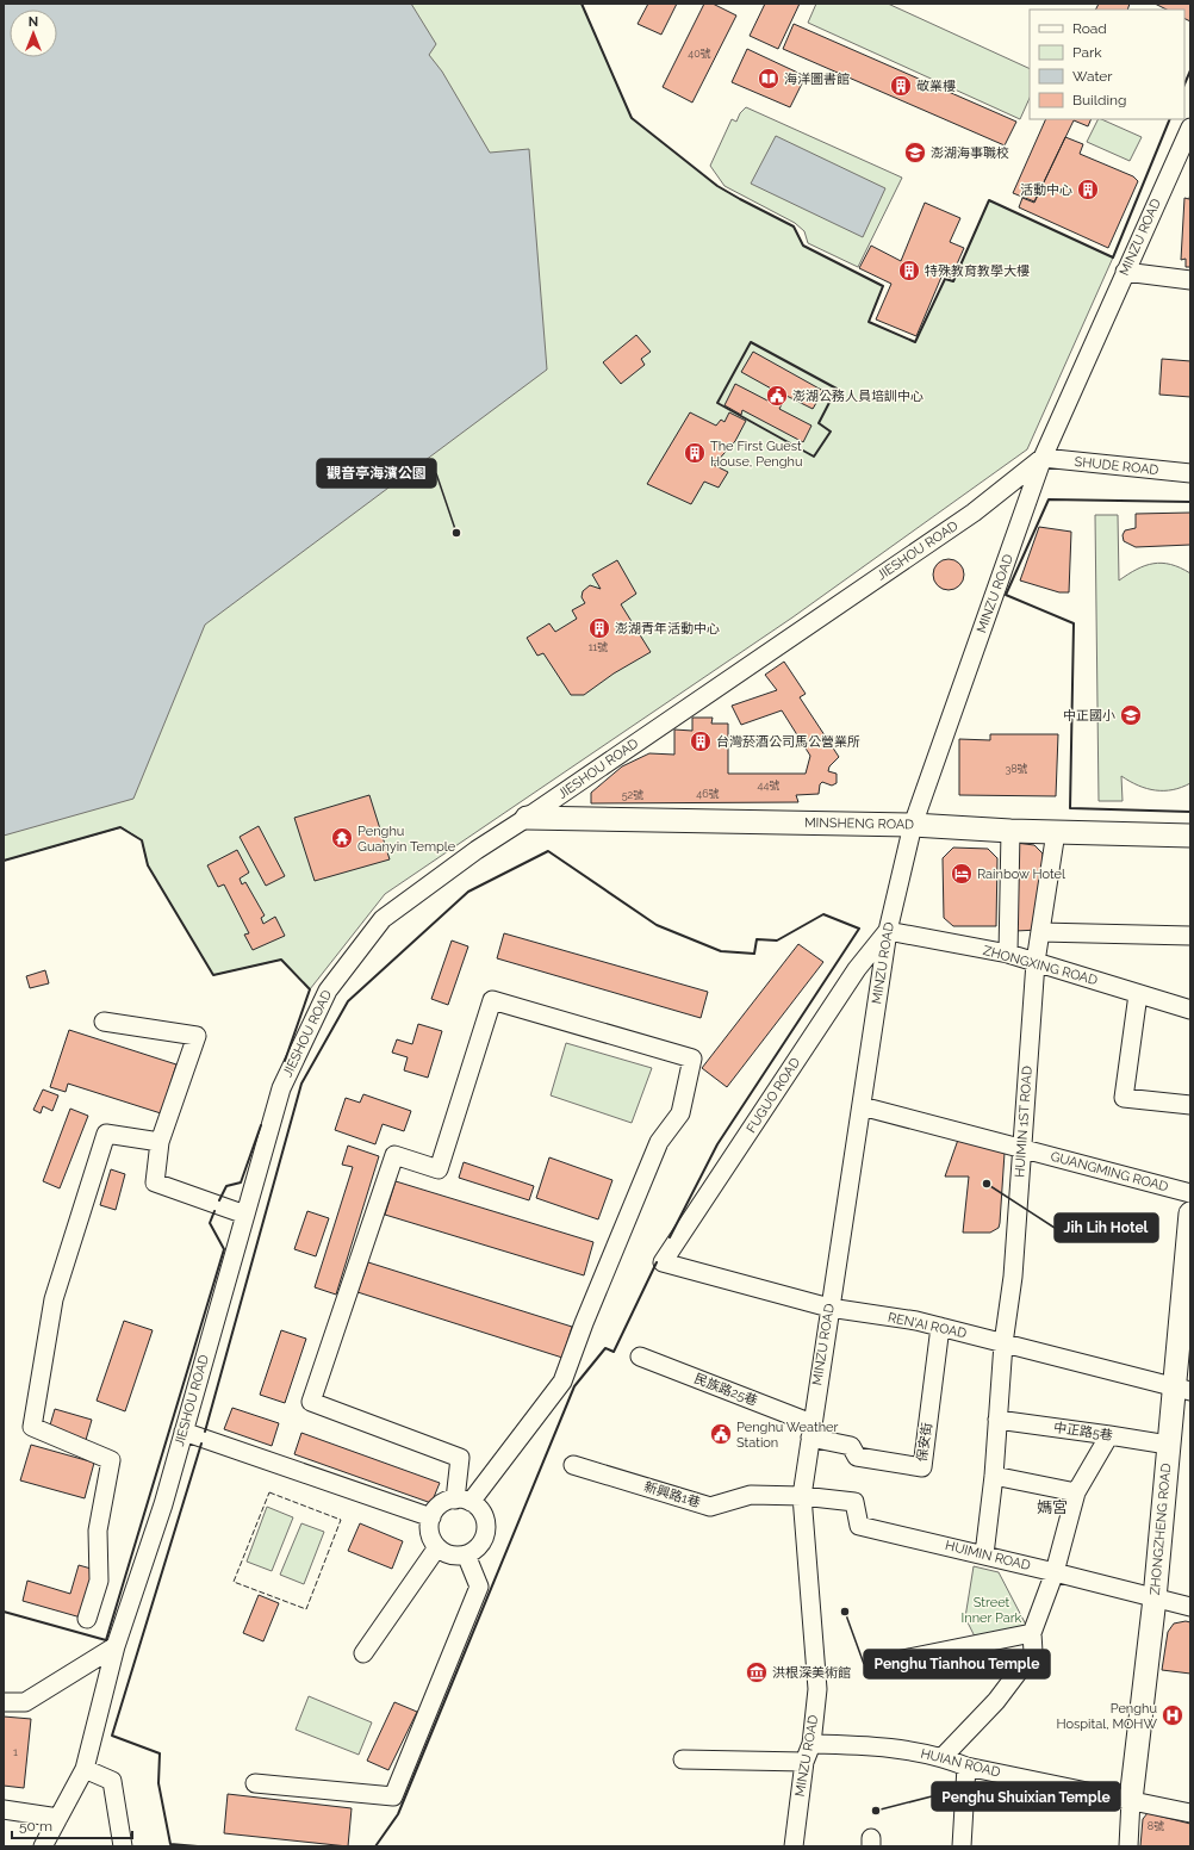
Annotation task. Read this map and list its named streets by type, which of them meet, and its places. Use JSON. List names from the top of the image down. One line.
{"streets":{"main road":["MINSHENG ROAD","ZHONGZHENG ROAD"],"street":["MINZU ROAD","SHUDE ROAD","JIESHOU ROAD","ZHONGXING ROAD","FUGUO ROAD","HUIMIN 1ST ROAD","GUANGMING ROAD","REN'AI ROAD","民族路25巷","中正路5巷","保安街","新興路1巷","HUIMIN ROAD","HUIAN ROAD"]},"crossings":[["MINZU ROAD","SHUDE ROAD"],["MINZU ROAD","JIESHOU ROAD"],["MINZU ROAD","MINSHENG ROAD"],["MINZU ROAD","ZHONGXING ROAD"],["MINZU ROAD","FUGUO ROAD"],["MINZU ROAD","GUANGMING ROAD"],["MINZU ROAD","REN'AI ROAD"],["MINZU ROAD","民族路25巷"],["MINZU ROAD","保安街"],["MINZU ROAD","新興路1巷"],["MINZU ROAD","HUIMIN ROAD"],["MINZU ROAD","HUIAN ROAD"],["SHUDE ROAD","JIESHOU ROAD"],["JIESHOU ROAD","MINSHENG ROAD"],["MINSHENG ROAD","HUIMIN 1ST ROAD"],["ZHONGXING ROAD","FUGUO ROAD"],["ZHONGXING ROAD","HUIMIN 1ST ROAD"],["FUGUO ROAD","REN'AI ROAD"],["HUIMIN 1ST ROAD","GUANGMING ROAD"],["HUIMIN 1ST ROAD","REN'AI ROAD"],["HUIMIN 1ST ROAD","中正路5巷"],["HUIMIN 1ST ROAD","HUIMIN ROAD"],["REN'AI ROAD","保安街"],["REN'AI ROAD","ZHONGZHENG ROAD"],["民族路25巷","保安街"],["中正路5巷","ZHONGZHENG ROAD"],["新興路1巷","HUIMIN ROAD"],["ZHONGZHENG ROAD","HUIMIN ROAD"],["ZHONGZHENG ROAD","HUIAN ROAD"]],"districts":["媽宮"],"parks":["Street Inner Park"],"places":{"library":["海洋圖書館"],"building":["敬業樓","活動中心","特殊教育教學大樓","The First Guest House, Penghu","澎湖青年活動中心","台灣菸酒公司馬公營業所"],"school or university":["澎湖海事職校","中正國小"],"public building":["澎湖公務人員培訓中心","Penghu Weather Station"],"other":["觀音亭海濱公園","Jih Lih Hotel","Penghu Tianhou Temple","Penghu Shuixian Temple"],"temple":["Penghu Guanyin Temple"],"hotel":["Rainbow Hotel"],"museum":["洪根深美術館"],"hospital":["Penghu Hospital, MOHW"]},"house_numbers":["40號","11號","38號","44號","46號","52號","1","8號"],"legend":["Road","Park","Water","Building"],"scale_bar":"50 m","north":"top"}
